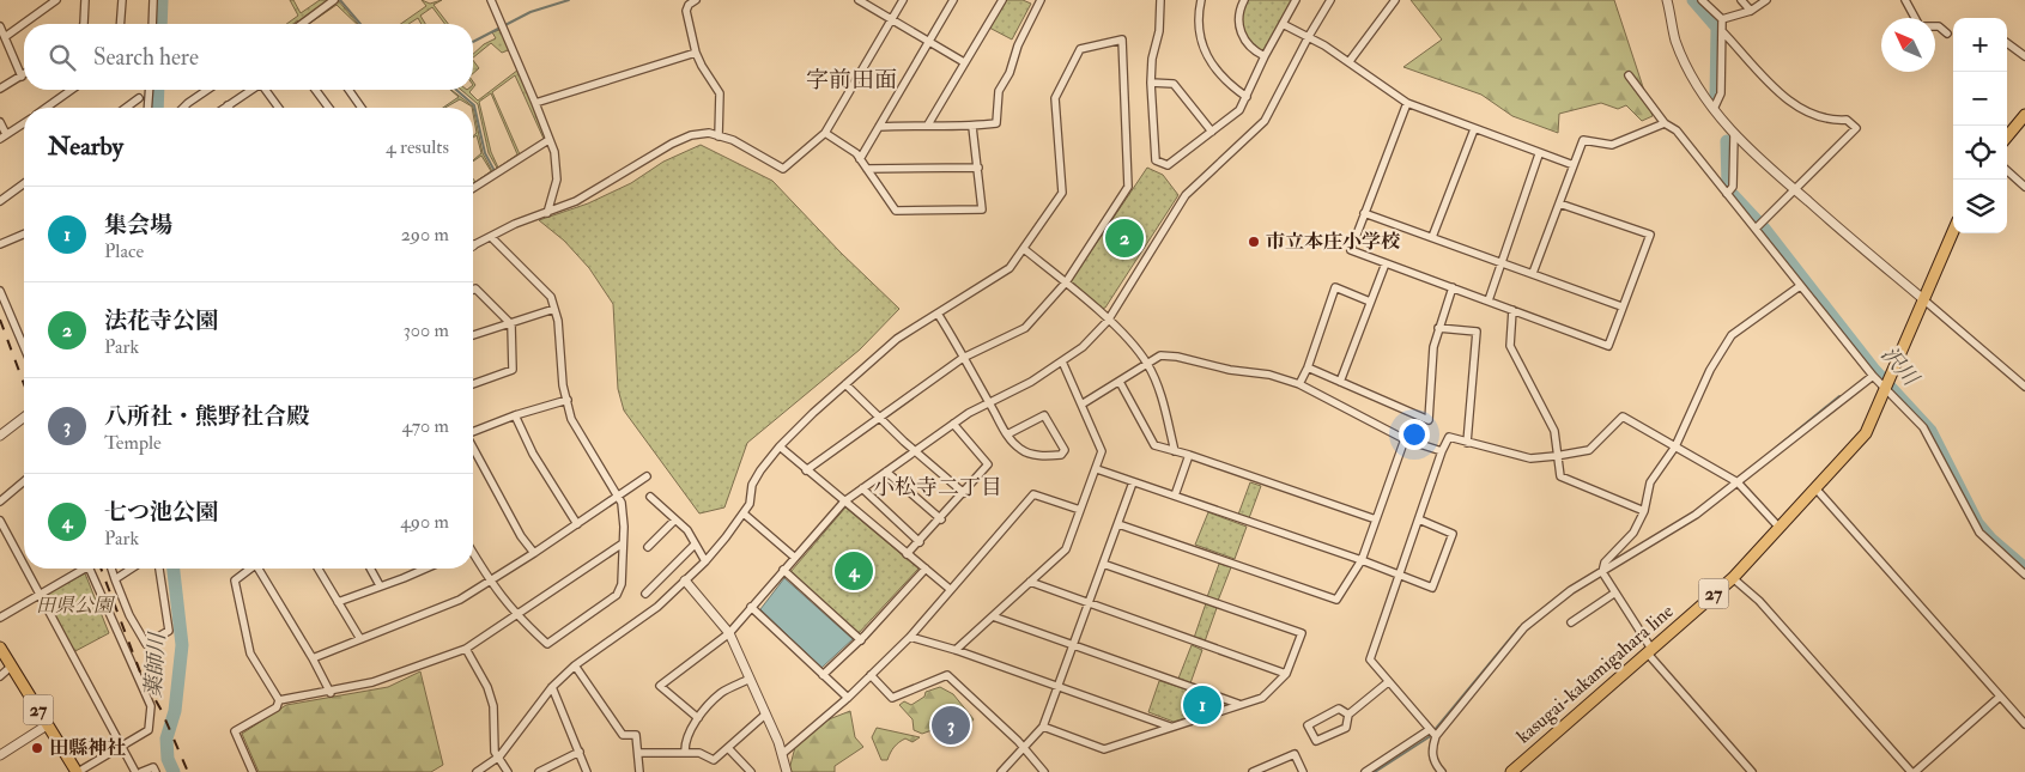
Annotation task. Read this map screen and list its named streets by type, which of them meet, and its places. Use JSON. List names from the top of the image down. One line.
{"streets":{"main road":["27","kasugai-kakamigahara line"]},"districts":["字前田面","小松寺二丁目"],"water":["沢川","薬師川"],"parks":["田県公園"],"places":["市立本庄小学校","田縣神社"],"north":"top left","page":{"map_buttons":["+","−"],"search":"Search here","heading":["Nearby","4 results"],"list":[{"mark":"1","name":"集会場","note":"Place","value":"290 m"},{"mark":"2","name":"法花寺公園","note":"Park","value":"300 m"},{"mark":"3","name":"八所社・熊野社合殿","note":"Temple","value":"470 m"},{"mark":"4","name":"七つ池公園","note":"Park","value":"490 m"}],"pins":["2","4","1","3"]}}
